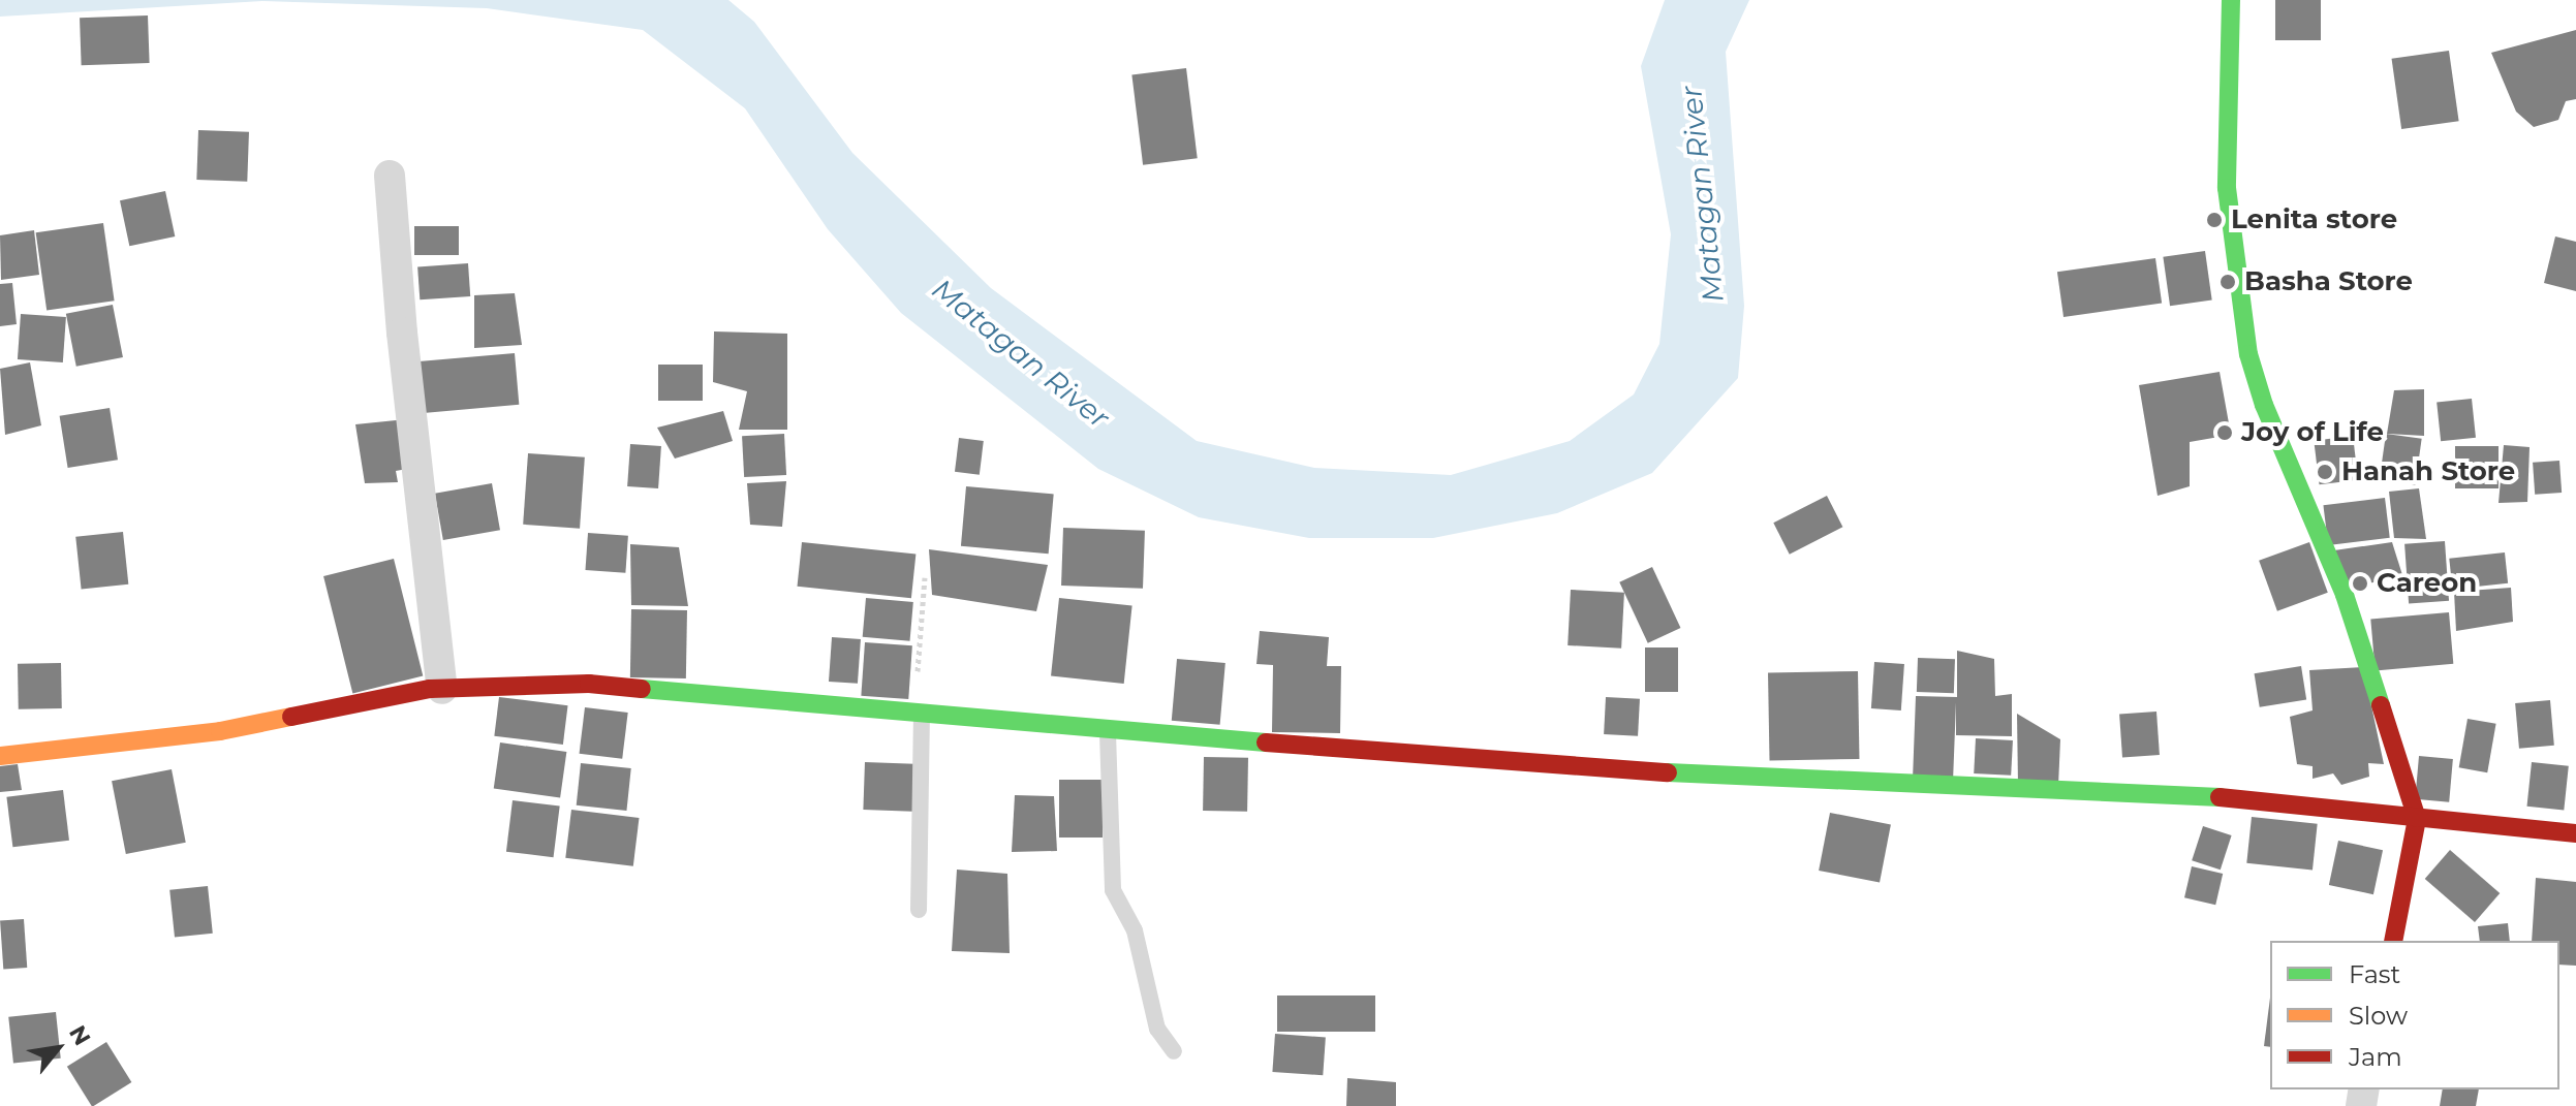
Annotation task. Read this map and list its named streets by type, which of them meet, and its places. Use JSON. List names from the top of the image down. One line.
{"water":["Matagan River"],"places":["Lenita store","Basha Store","Joy of Life","Hanah Store","Careon"],"legend":["Fast","Slow","Jam"],"north":"top right"}
